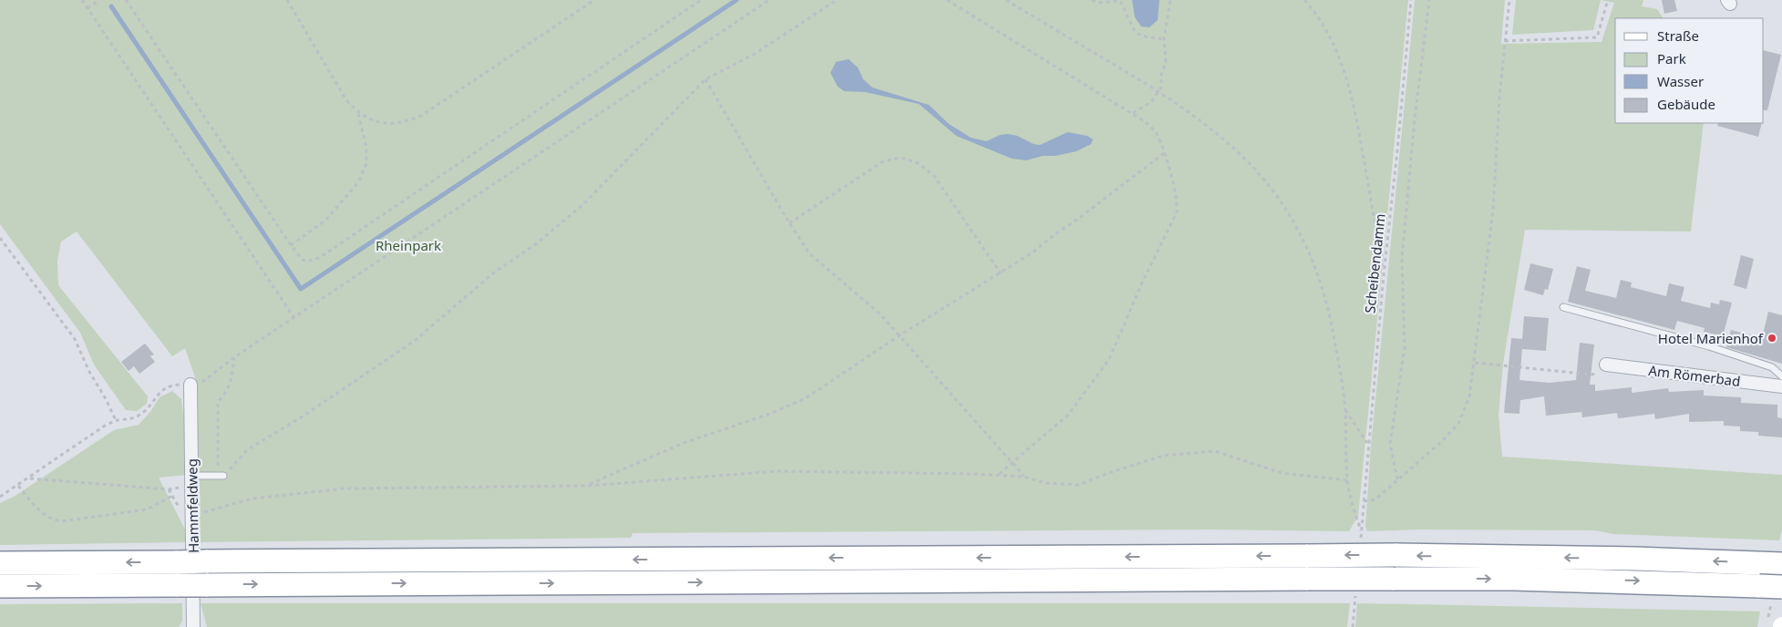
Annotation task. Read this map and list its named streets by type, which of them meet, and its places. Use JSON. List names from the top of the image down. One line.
{"streets":{"street":["Am Römerbad","Hammfeldweg"],"path":["Scheibendamm"]},"parks":["Rheinpark"],"places":["Hotel Marienhof"],"legend":["Straße","Park","Wasser","Gebäude"]}
